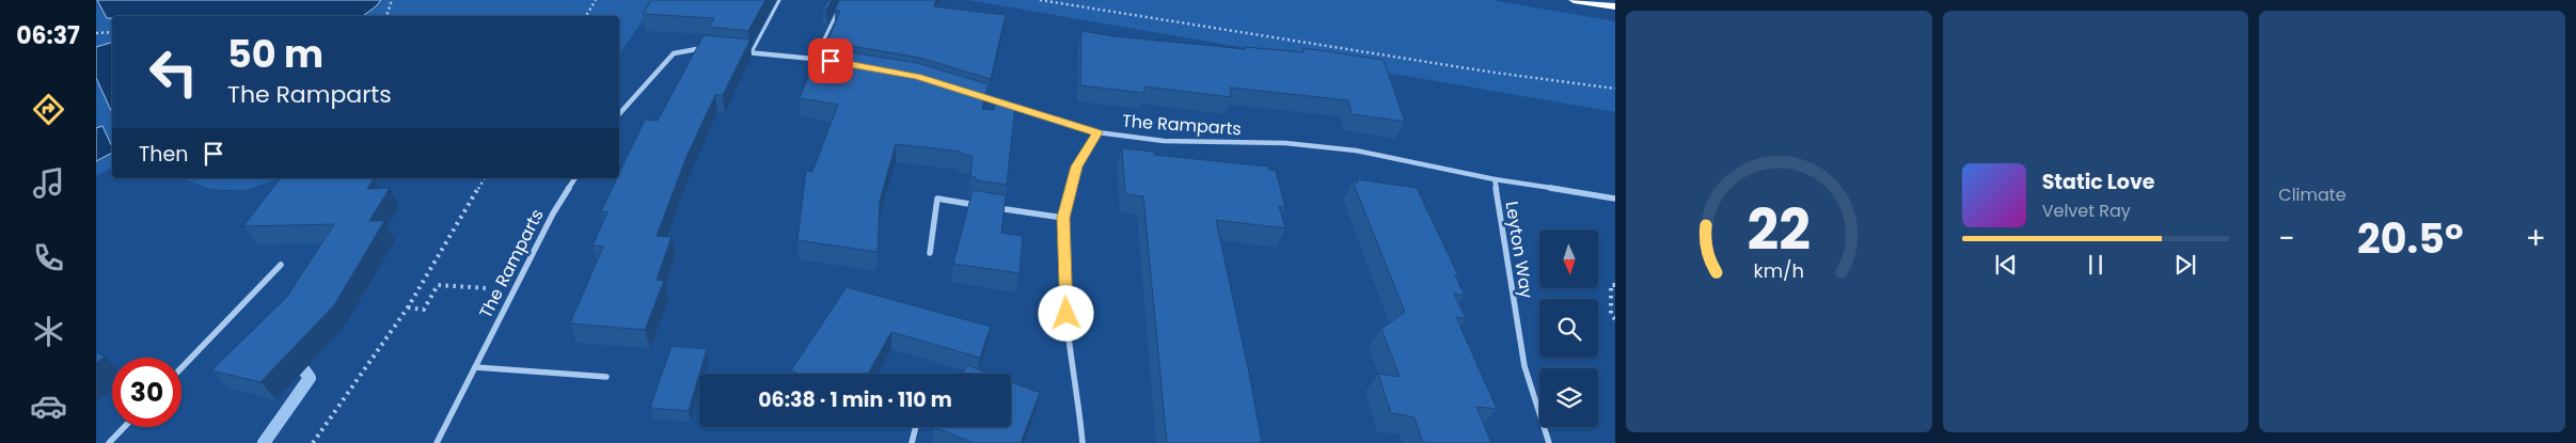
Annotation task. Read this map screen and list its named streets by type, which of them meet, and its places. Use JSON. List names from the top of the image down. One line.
{"streets":{"street":["The Ramparts","Leyton Way"]},"crossings":[["The Ramparts","Leyton Way"]],"north":"bottom","page":{"tabs":"06:37","tile":"Climate","turn":["50 m","The Ramparts"],"then":"Then","song":["Static Love","Velvet Ray"],"heat":["−","20.5°","+"],"limit":"30","trip":"06:38 · 1 min · 110 m","gauge":["22","km/h"]}}
